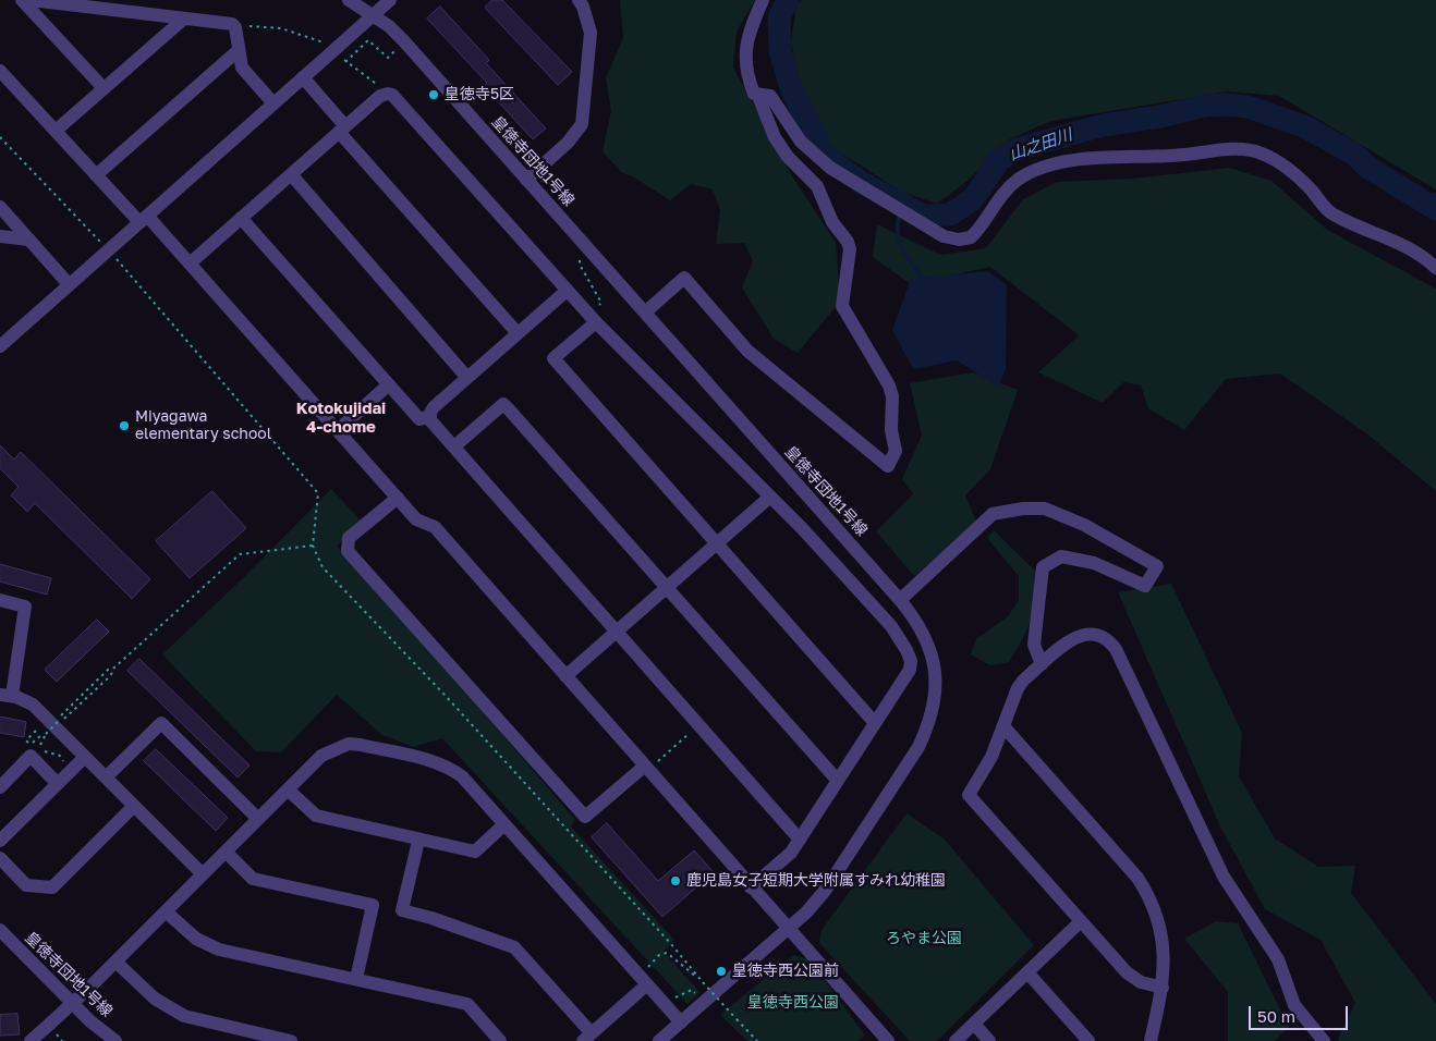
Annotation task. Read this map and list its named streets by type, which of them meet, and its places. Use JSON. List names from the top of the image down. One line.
{"streets":{"street":["皇徳寺団地1号線"]},"districts":["Kotokujidai 4-chome"],"water":["山之田川"],"parks":["ろやま公園","皇徳寺西公園"],"places":["皇徳寺5区","Miyagawa elementary school","鹿児島女子短期大学附属すみれ幼稚園","皇徳寺西公園前"],"scale_bar":"50 m"}
